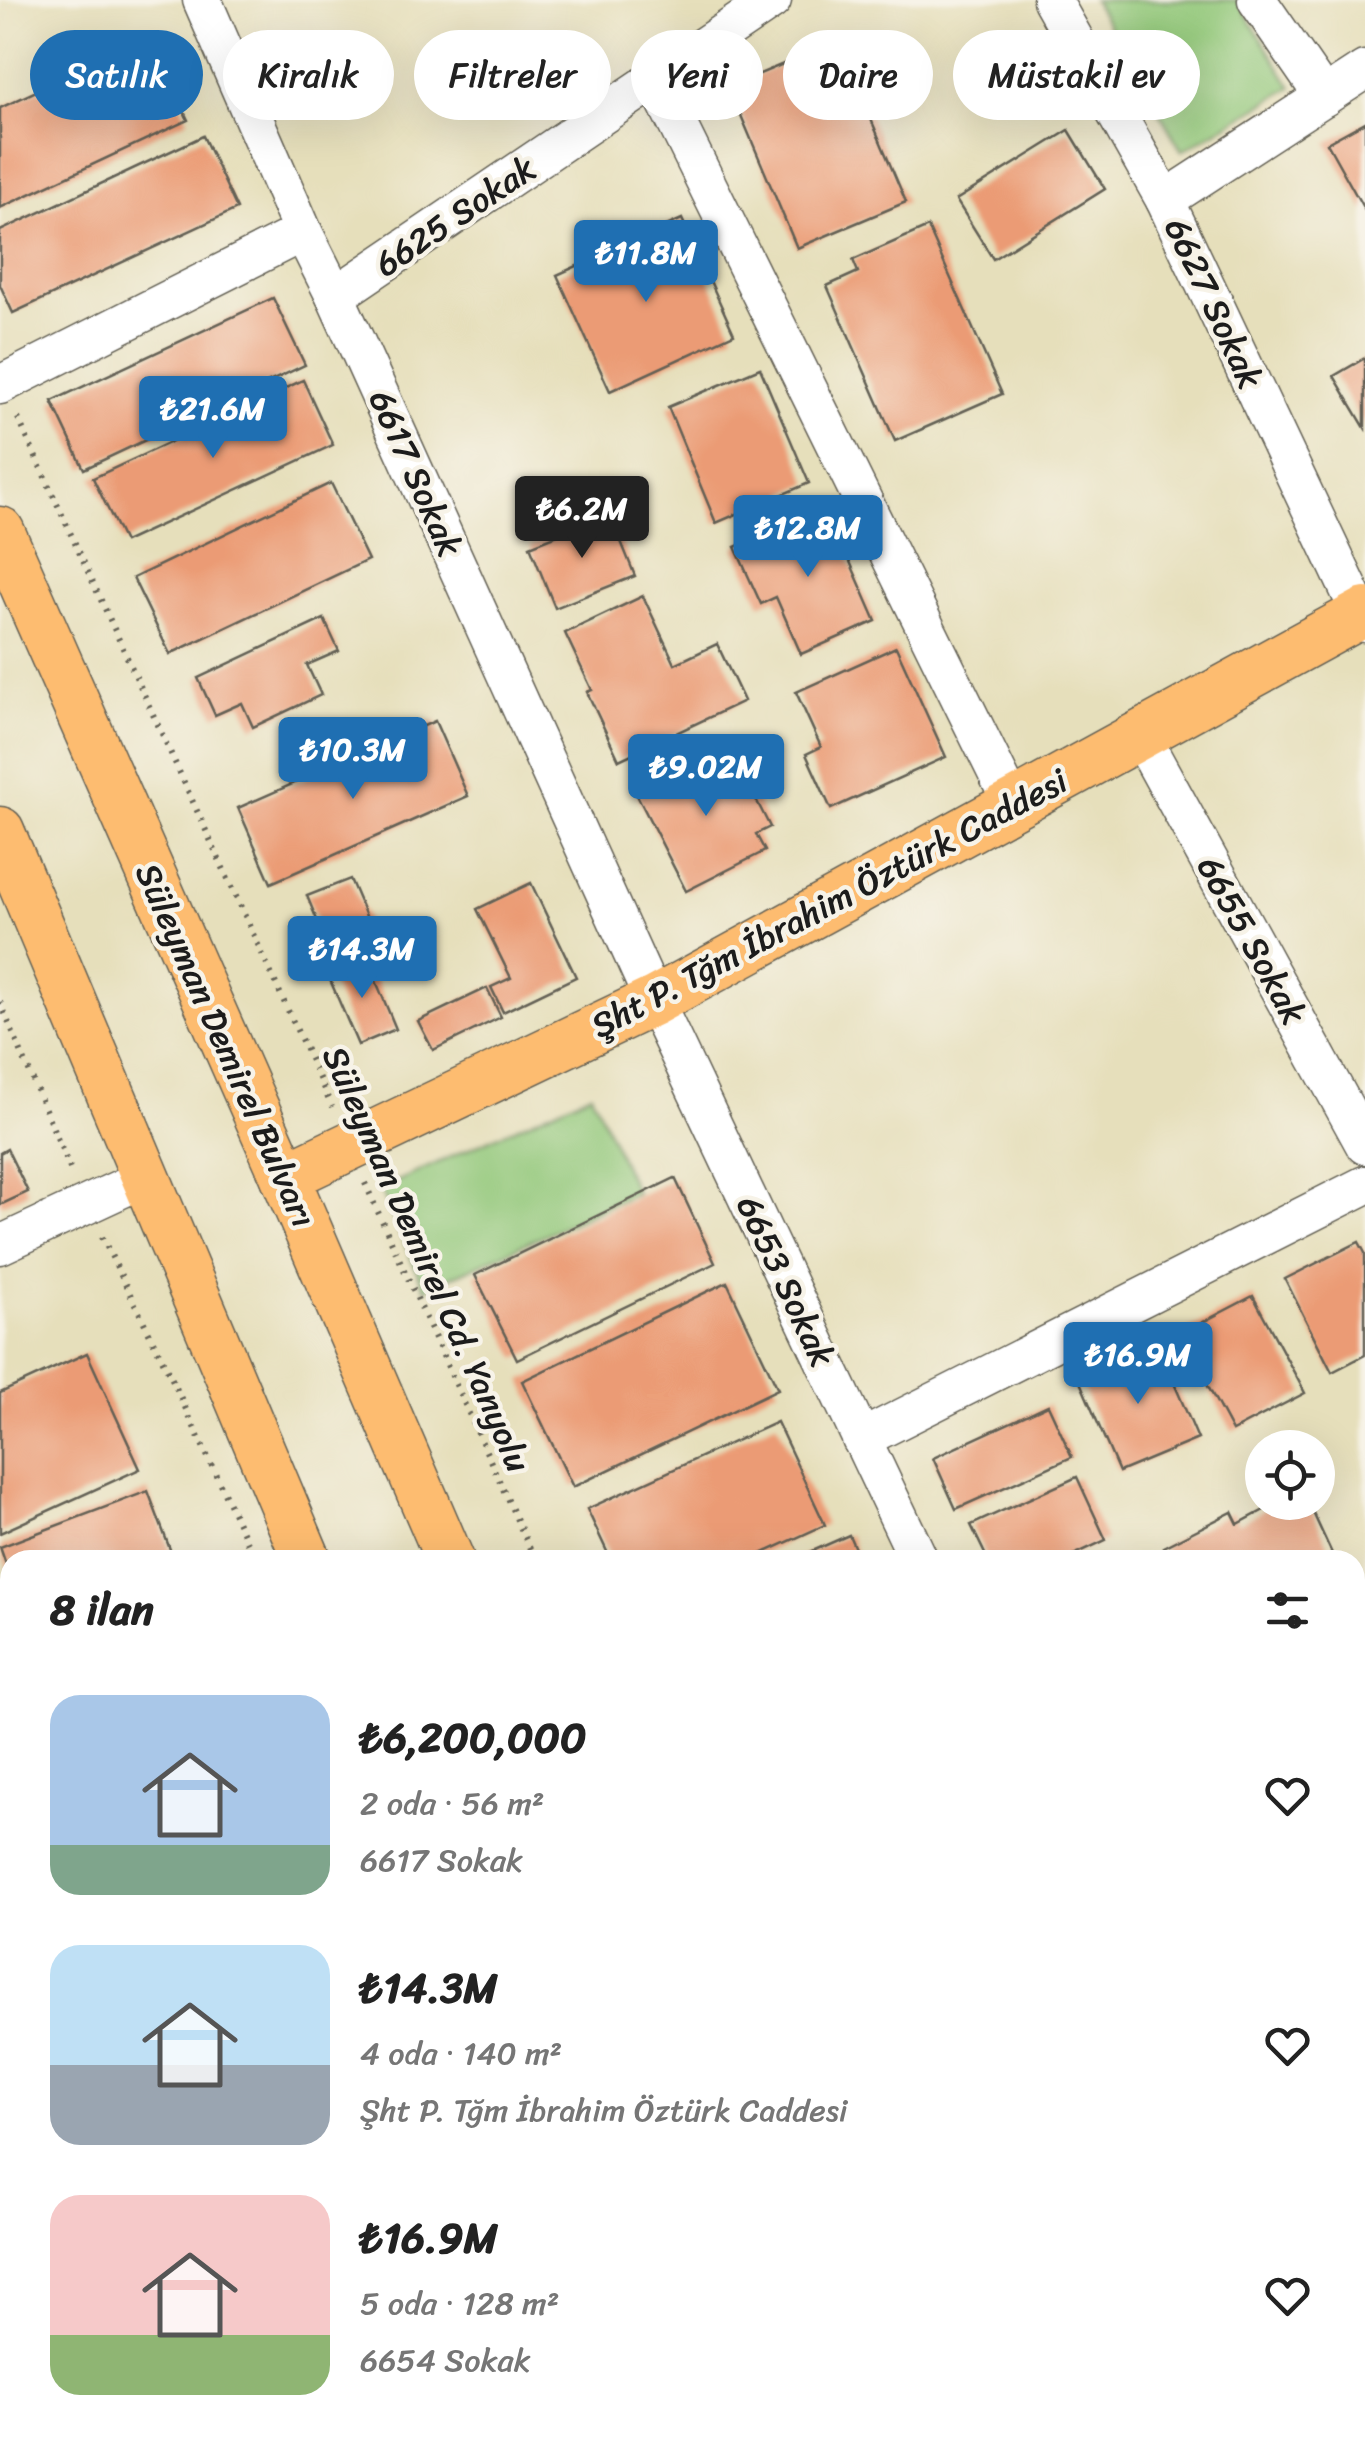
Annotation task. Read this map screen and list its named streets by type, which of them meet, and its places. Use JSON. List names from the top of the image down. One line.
{"streets":{"main road":["Şht P. Tğm İbrahim Öztürk Caddesi","Süleyman Demirel Bulvarı"],"street":["6625 Sokak","6627 Sokak","6617 Sokak","6655 Sokak","6653 Sokak"],"path":["Süleyman Demirel Cd. Yanyolu"]},"crossings":[["6625 Sokak","6617 Sokak"],["6627 Sokak","Şht P. Tğm İbrahim Öztürk Caddesi"],["6617 Sokak","Şht P. Tğm İbrahim Öztürk Caddesi"],["6617 Sokak","6653 Sokak"],["Şht P. Tğm İbrahim Öztürk Caddesi","6655 Sokak"],["Şht P. Tğm İbrahim Öztürk Caddesi","Süleyman Demirel Bulvarı"],["Şht P. Tğm İbrahim Öztürk Caddesi","Süleyman Demirel Cd. Yanyolu"],["Şht P. Tğm İbrahim Öztürk Caddesi","6653 Sokak"]],"page":{"chip":["Satılık","Kiralık","Filtreler","Yeni","Daire","Müstakil ev"],"price":["₺11.8M","₺21.6M","₺6.2M","₺12.8M","₺10.3M","₺9.02M","₺14.3M","₺16.9M"],"heading":"8 ilan","list":[{"name":"₺6,200,000","note":"2 oda · 56 m² · 6617 Sokak"},{"name":"₺14.3M","note":"4 oda · 140 m² · Şht P. Tğm İbrahim Öztürk Caddesi"},{"name":"₺16.9M","note":"5 oda · 128 m² · 6654 Sokak"}]}}
